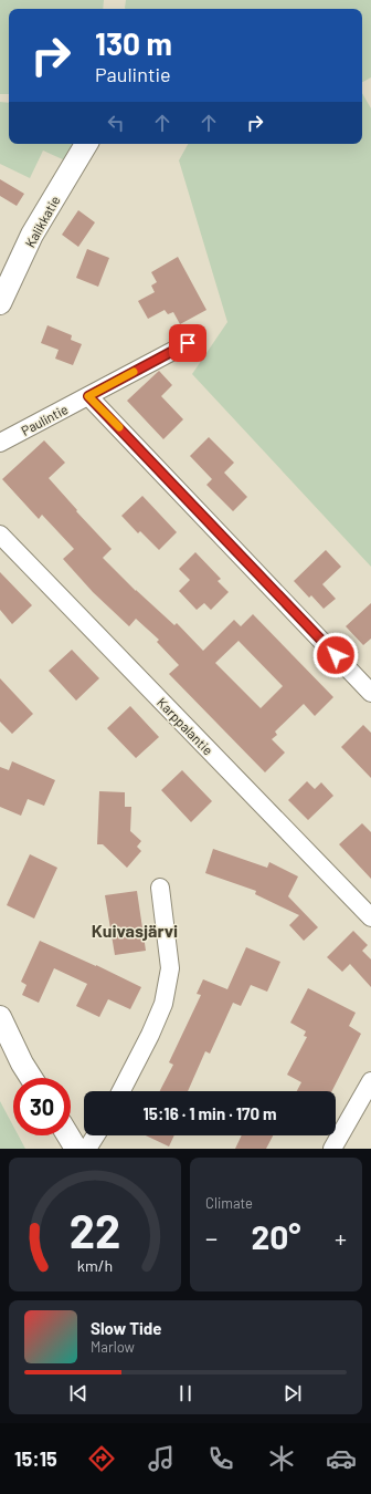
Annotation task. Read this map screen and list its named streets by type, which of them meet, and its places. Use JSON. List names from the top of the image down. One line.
{"streets":{"street":["Kalikkatie","Paulintie","Karppalantie"]},"districts":["Kuivasjärvi"],"page":{"turn":["130 m","Paulintie"],"limit":"30","trip":"15:16 · 1 min · 170 m","tile":"Climate","heat":["−","20°","+"],"song":["Slow Tide","Marlow"],"tabs":"15:15","gauge":["22","km/h"]}}
